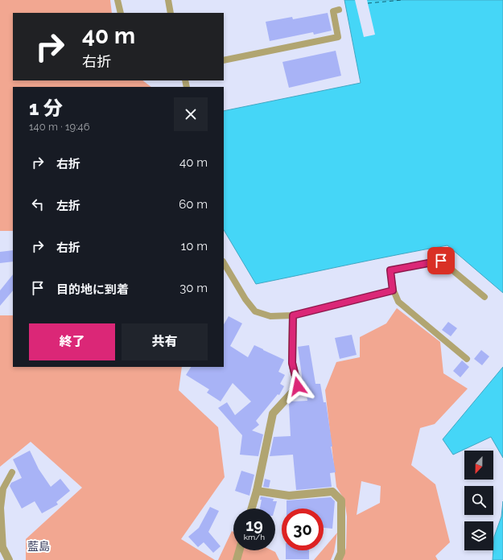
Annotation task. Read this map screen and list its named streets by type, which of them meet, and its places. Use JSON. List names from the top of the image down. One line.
{"districts":["藍島"],"north":"bottom","page":{"turn":["40 m","右折"],"heading":["1 分","140 m · 19:46"],"list":[{"name":"右折","value":"40 m"},{"name":"左折","value":"60 m"},{"name":"右折","value":"10 m"},{"name":"目的地に到着","value":"30 m"}],"buttons":["終了","共有"],"speed":"19 km/h","limit":"30"}}
